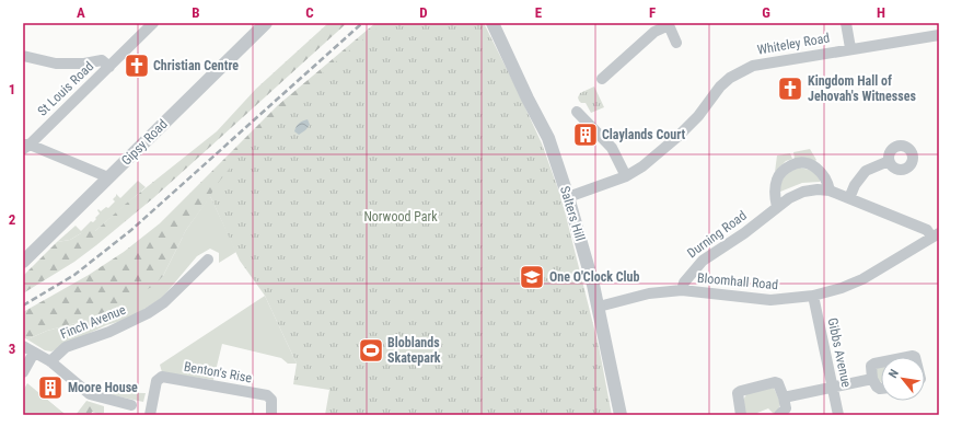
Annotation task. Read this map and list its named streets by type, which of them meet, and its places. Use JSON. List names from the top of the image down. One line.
{"streets":{"street":["Whiteley Road","St Louis Road","Gipsy Road","Salters Hill","Durning Road","Bloomhall Road","Finch Avenue","Gibbs Avenue","Benton's Rise"]},"crossings":[["Whiteley Road","Salters Hill"],["Salters Hill","Bloomhall Road"],["Durning Road","Bloomhall Road"],["Bloomhall Road","Gibbs Avenue"]],"parks":["Norwood Park"],"places":{"church":["Christian Centre","Kingdom Hall of Jehovah's Witnesses"],"building":["Claylands Court","Moore House"],"school or university":["One O'Clock Club"],"sports":["Bloblands Skatepark"]},"north":"top left","grid":{"columns":["A","B","C","D","E","F","G","H"],"rows":["1","2","3"]}}
